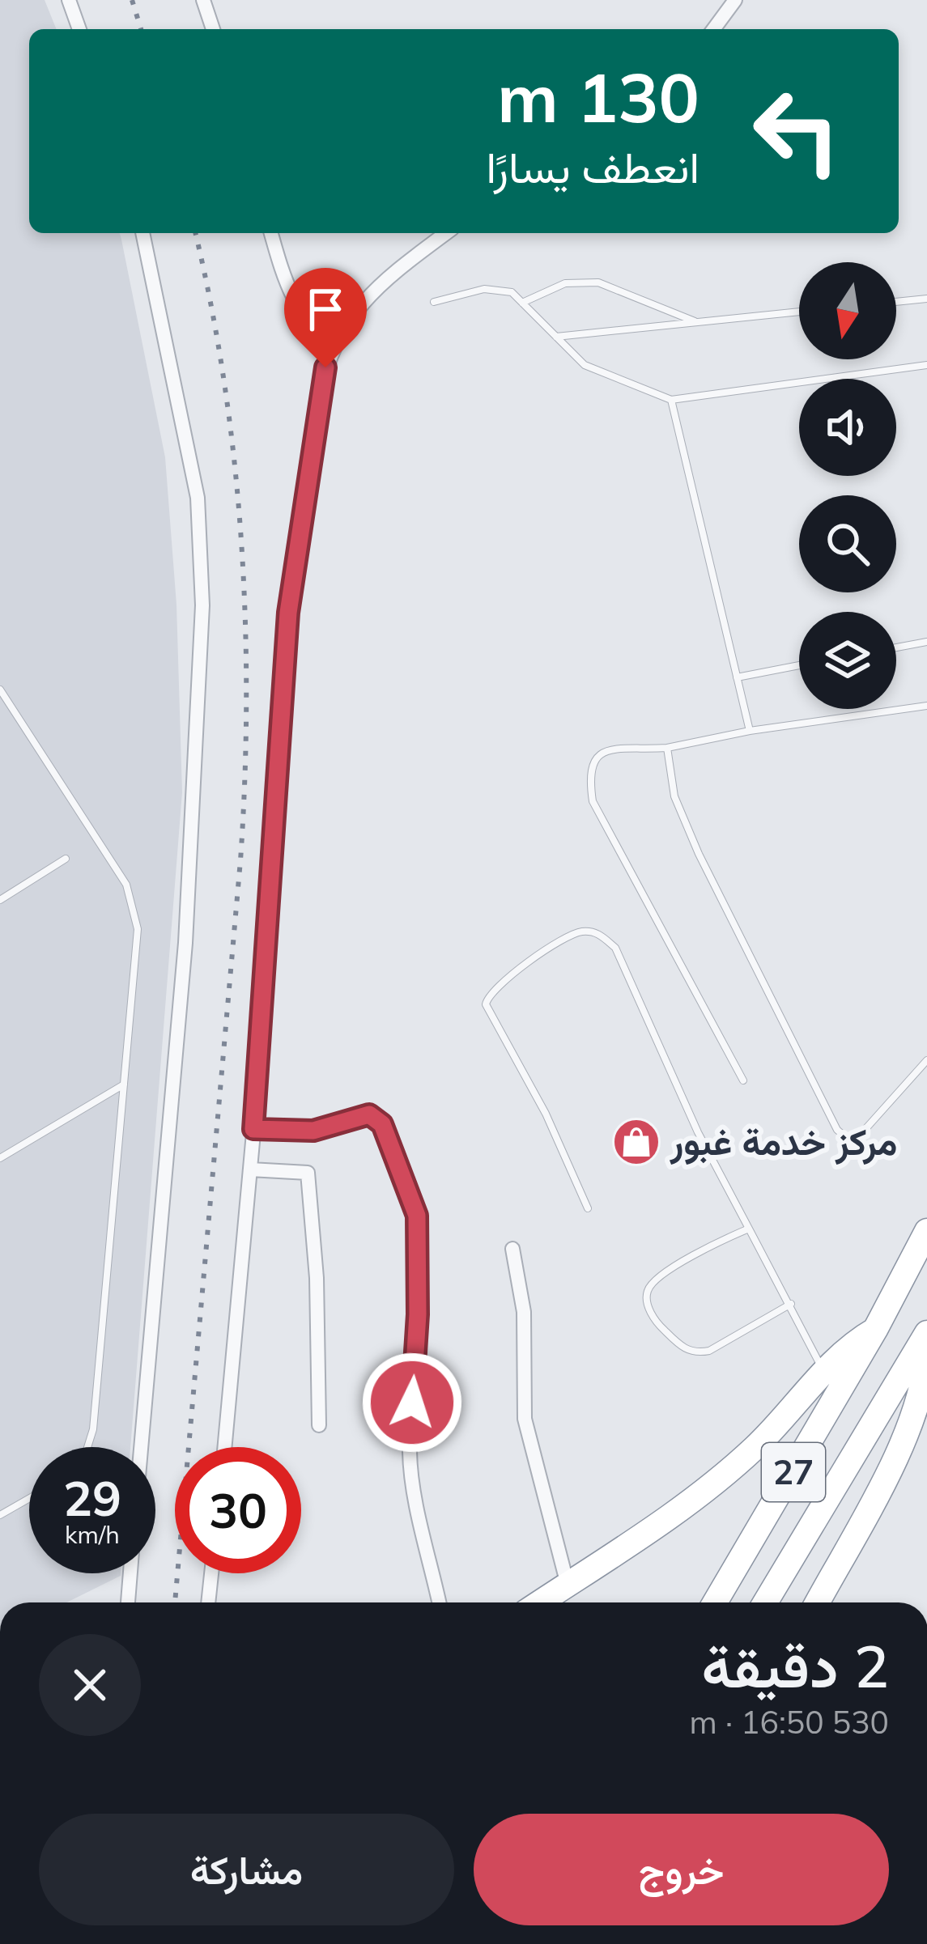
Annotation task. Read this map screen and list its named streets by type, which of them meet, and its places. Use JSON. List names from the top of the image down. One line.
{"streets":{"highway":["27"]},"places":{"shop":["مركز خدمة غبور"]},"north":"bottom","page":{"turn":["130 m","انعطف يسارًا"],"speed":"29 km/h","limit":"30","heading":["2 دقيقة","530 m · 16:50"],"buttons":["خروج","مشاركة"]}}
